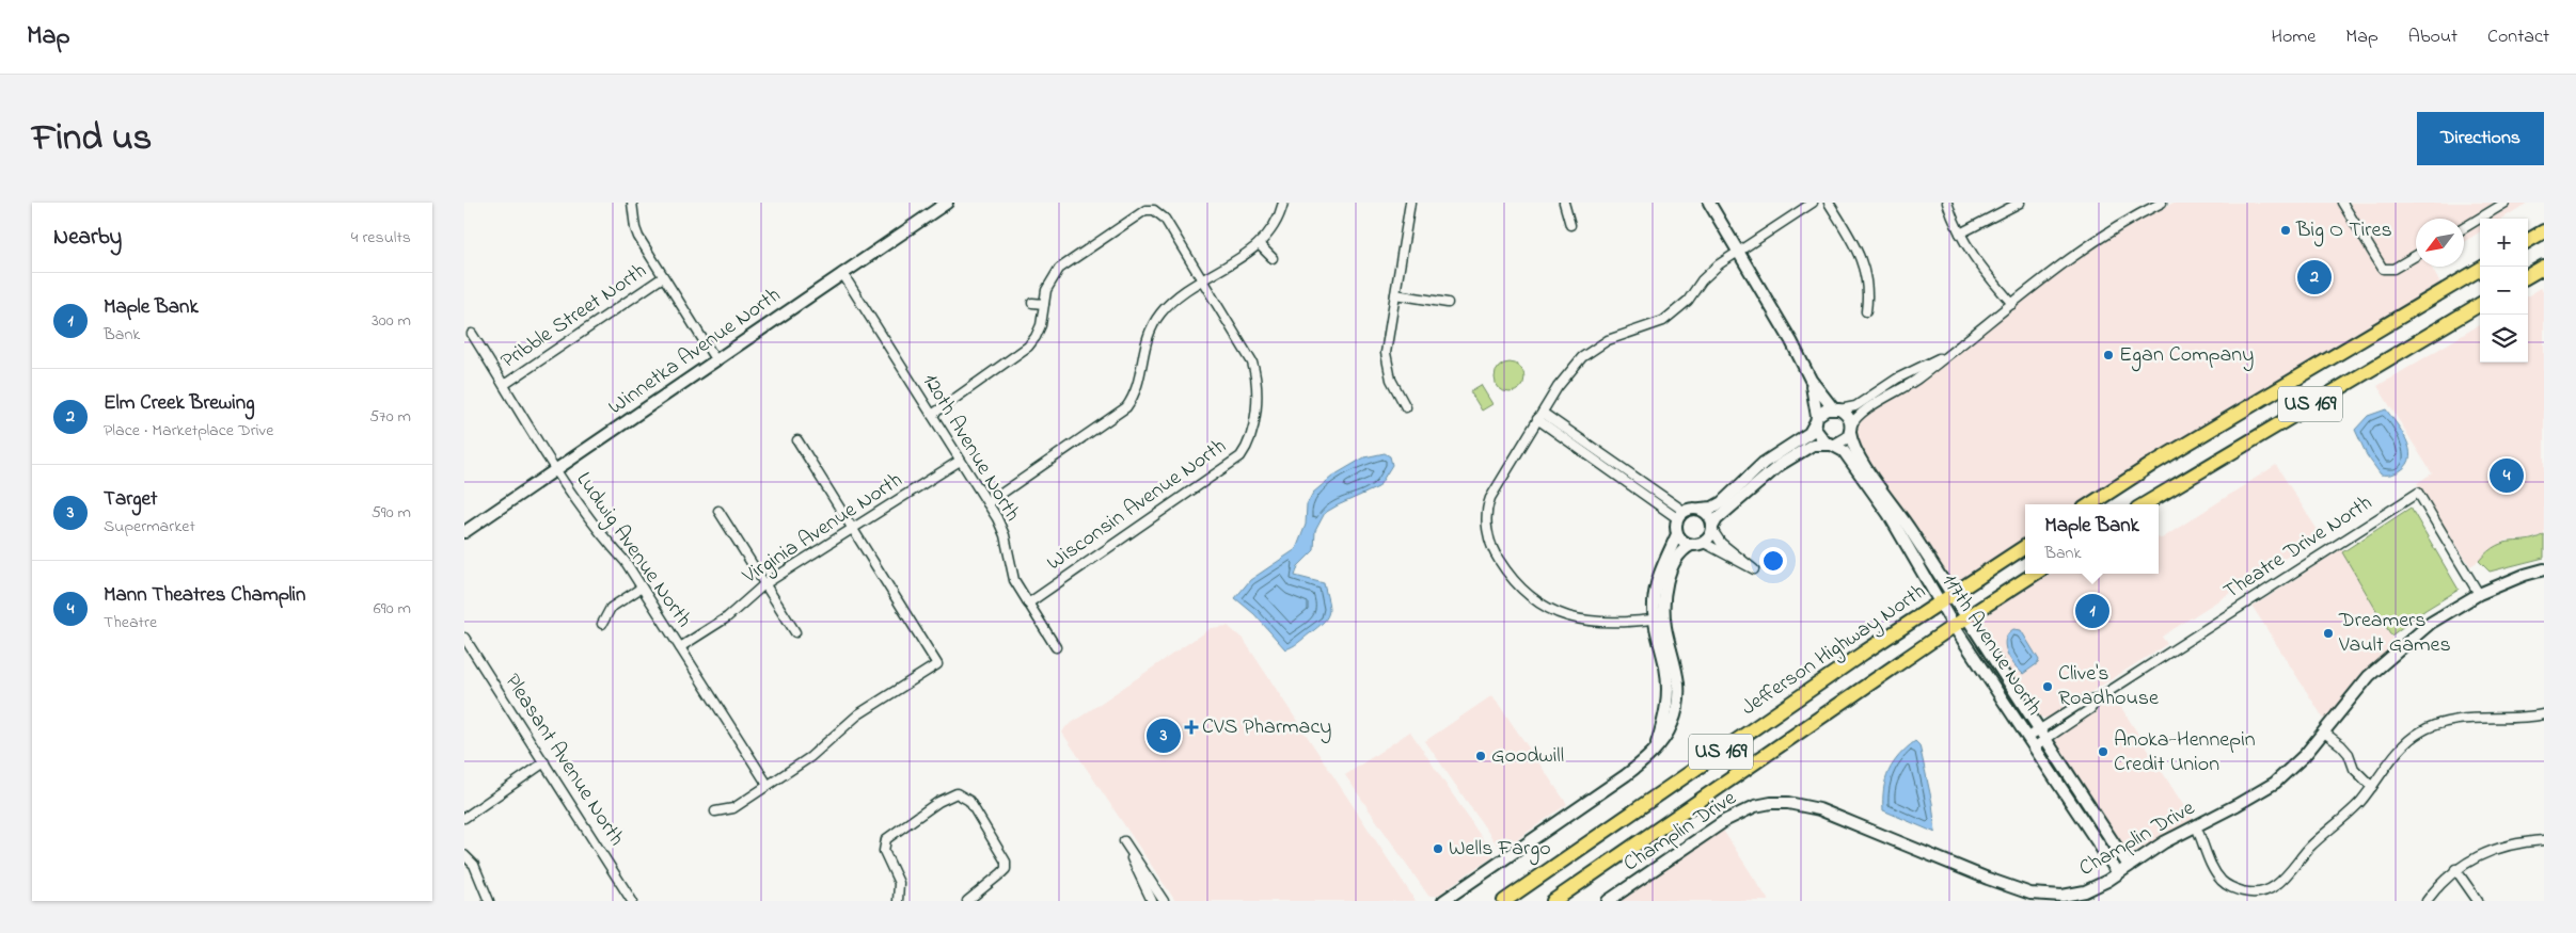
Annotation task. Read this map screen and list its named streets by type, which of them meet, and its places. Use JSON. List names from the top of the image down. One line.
{"streets":{"highway":["US 169","Jefferson Highway North"],"street":["Pribble Street North","Winnetka Avenue North","120th Avenue North","Wisconsin Avenue North","Virginia Avenue North","Theatre Drive North","Ludwig Avenue North","117th Avenue North","Pleasant Avenue North","Champlin Drive"]},"crossings":[["Pribble Street North","Ludwig Avenue North"],["Winnetka Avenue North","120th Avenue North"],["Winnetka Avenue North","Ludwig Avenue North"],["US 169","117th Avenue North"],["120th Avenue North","Wisconsin Avenue North"],["120th Avenue North","Virginia Avenue North"],["Virginia Avenue North","Ludwig Avenue North"],["Theatre Drive North","117th Avenue North"],["Theatre Drive North","Champlin Drive"],["117th Avenue North","Jefferson Highway North"],["117th Avenue North","Champlin Drive"]],"places":{"other":["Big O Tires","Egan Company","Dreamers Vault Games","Clive's Roadhouse","Anoka-Hennepin Credit Union","Goodwill","Wells Fargo"],"health":["CVS Pharmacy"]},"north":"bottom left","page":{"header":"Map","nav":["Home","Map","About","Contact"],"title":"Find us","buttons":"Directions","heading":["Nearby","4 results"],"map_buttons":["+","−"],"pins":["2","4","1","3"],"list":[{"mark":"1","name":"Maple Bank","note":"Bank","value":"300 m"},{"mark":"2","name":"Elm Creek Brewing","note":"Place · Marketplace Drive","value":"570 m"},{"mark":"3","name":"Target","note":"Supermarket","value":"590 m"},{"mark":"4","name":"Mann Theatres Champlin","note":"Theatre","value":"690 m"}],"popup":["Maple Bank","Bank"]}}
